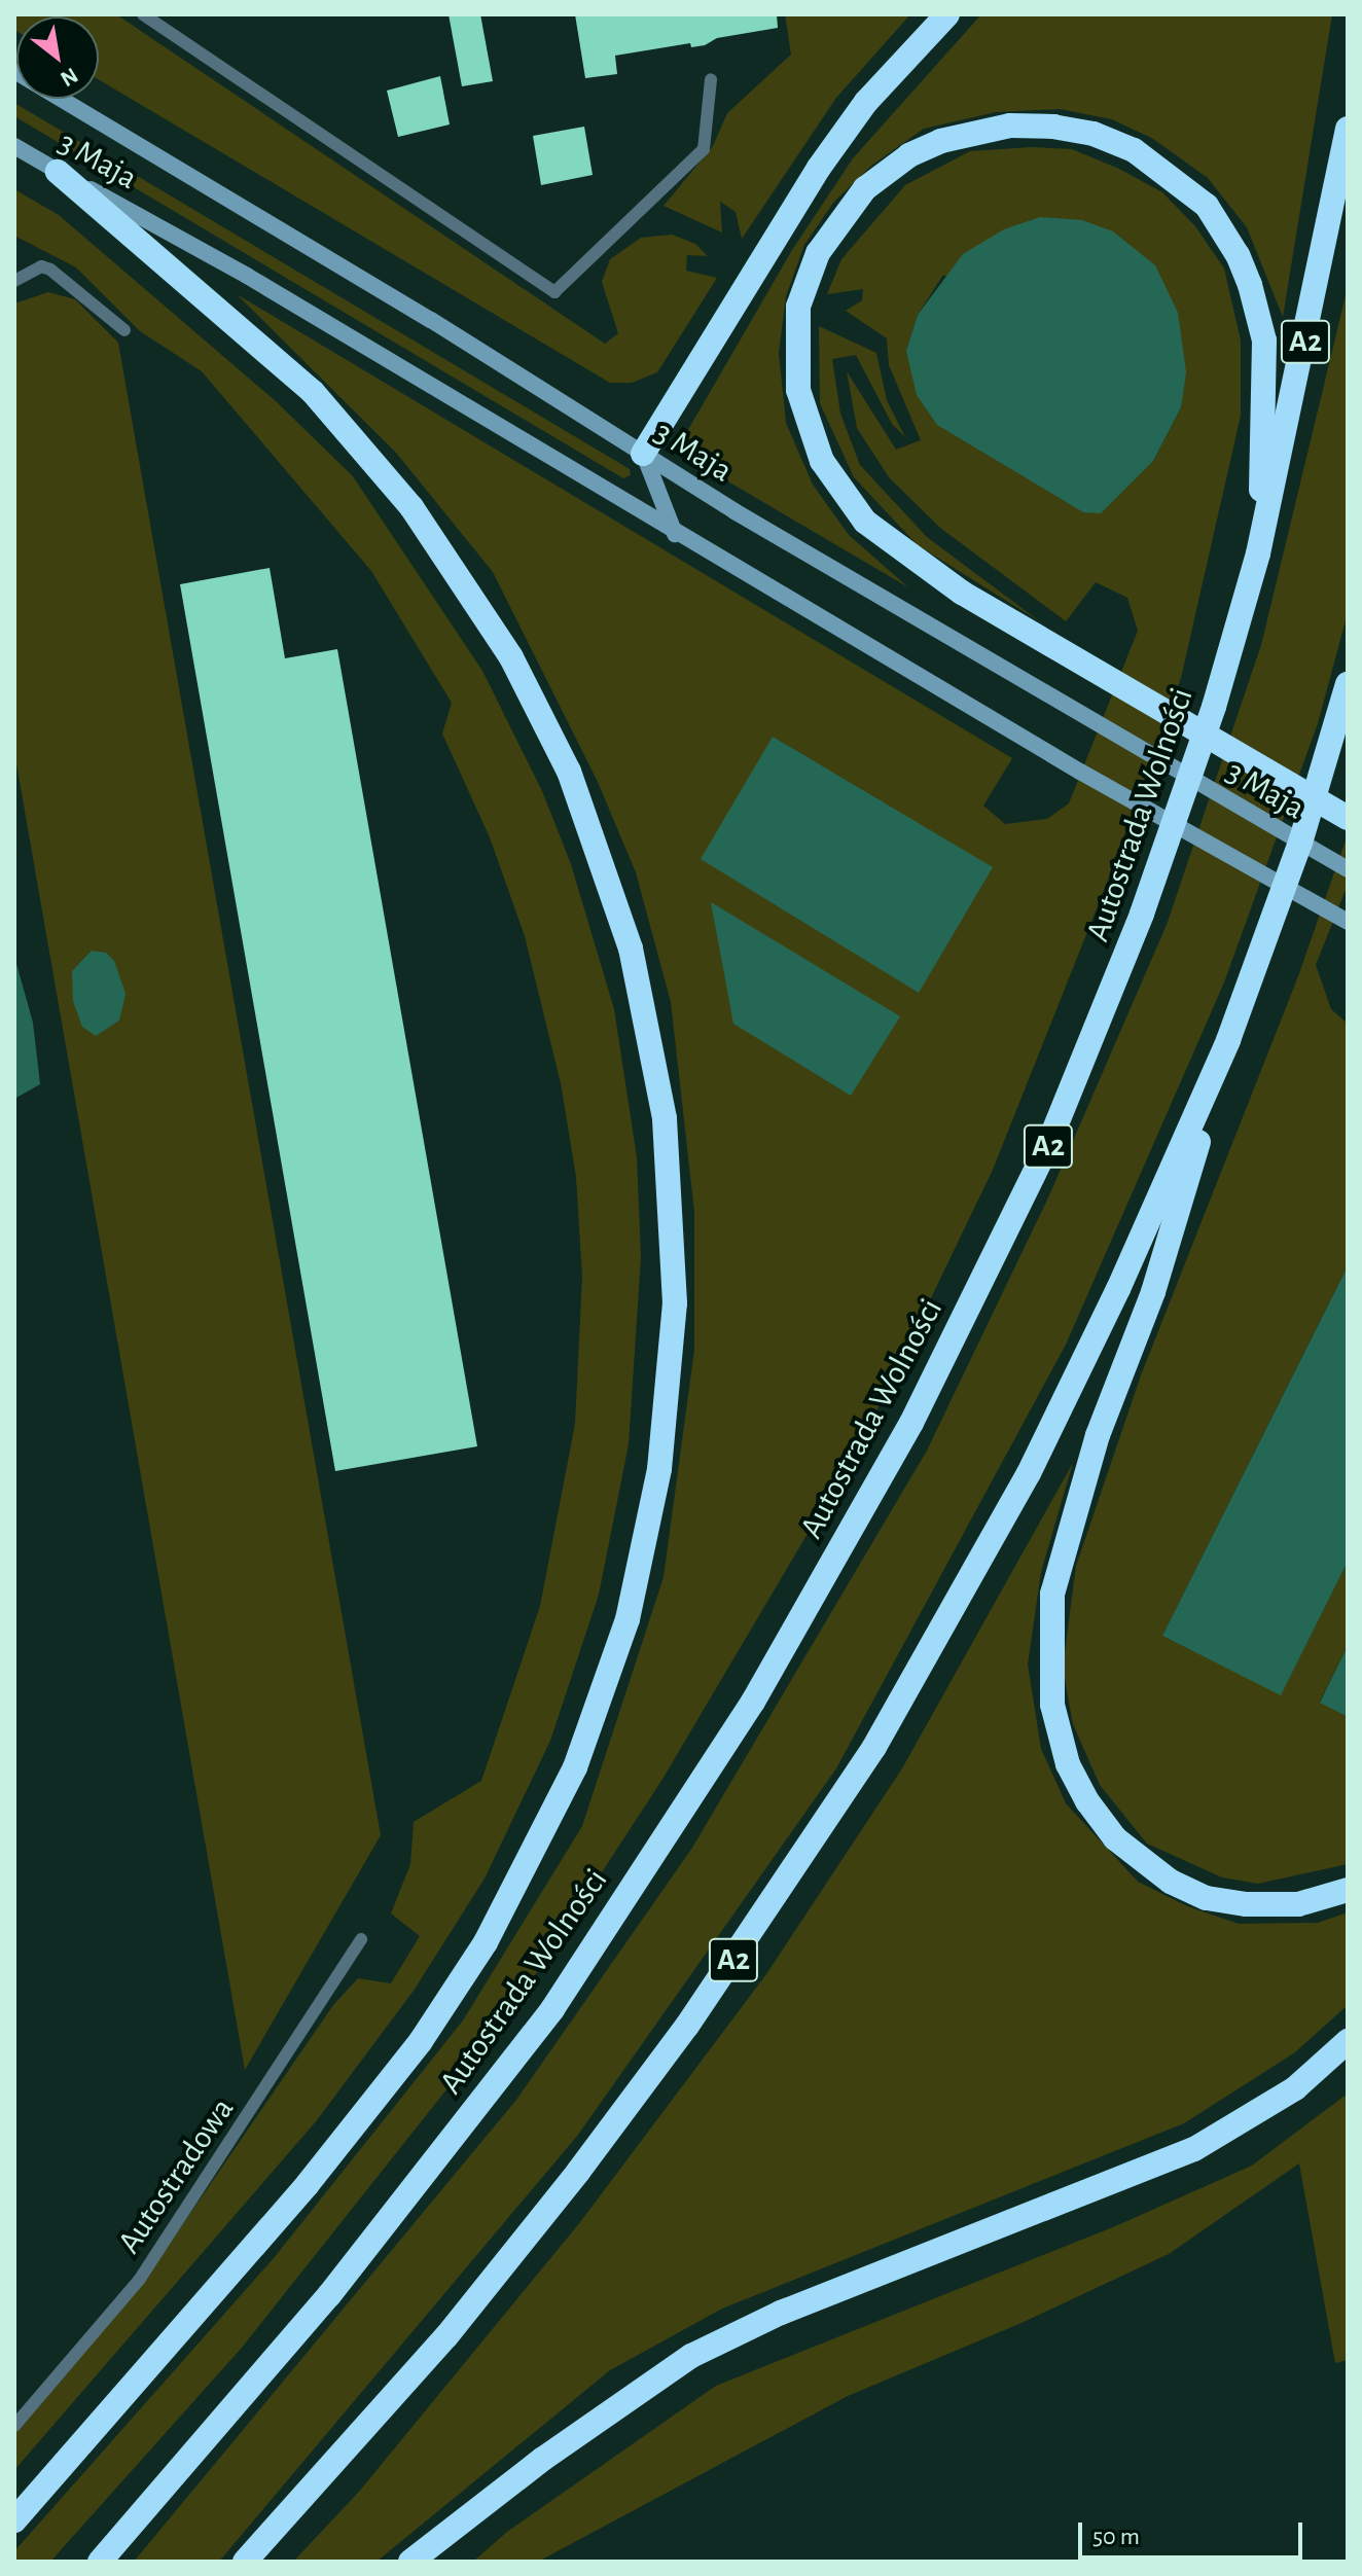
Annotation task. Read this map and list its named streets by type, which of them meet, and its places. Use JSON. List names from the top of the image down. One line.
{"streets":{"highway":["A2","Autostrada Wolności"],"main road":["3 Maja"],"lane":["Autostradowa"]},"scale_bar":"50 m","north":"bottom right"}
